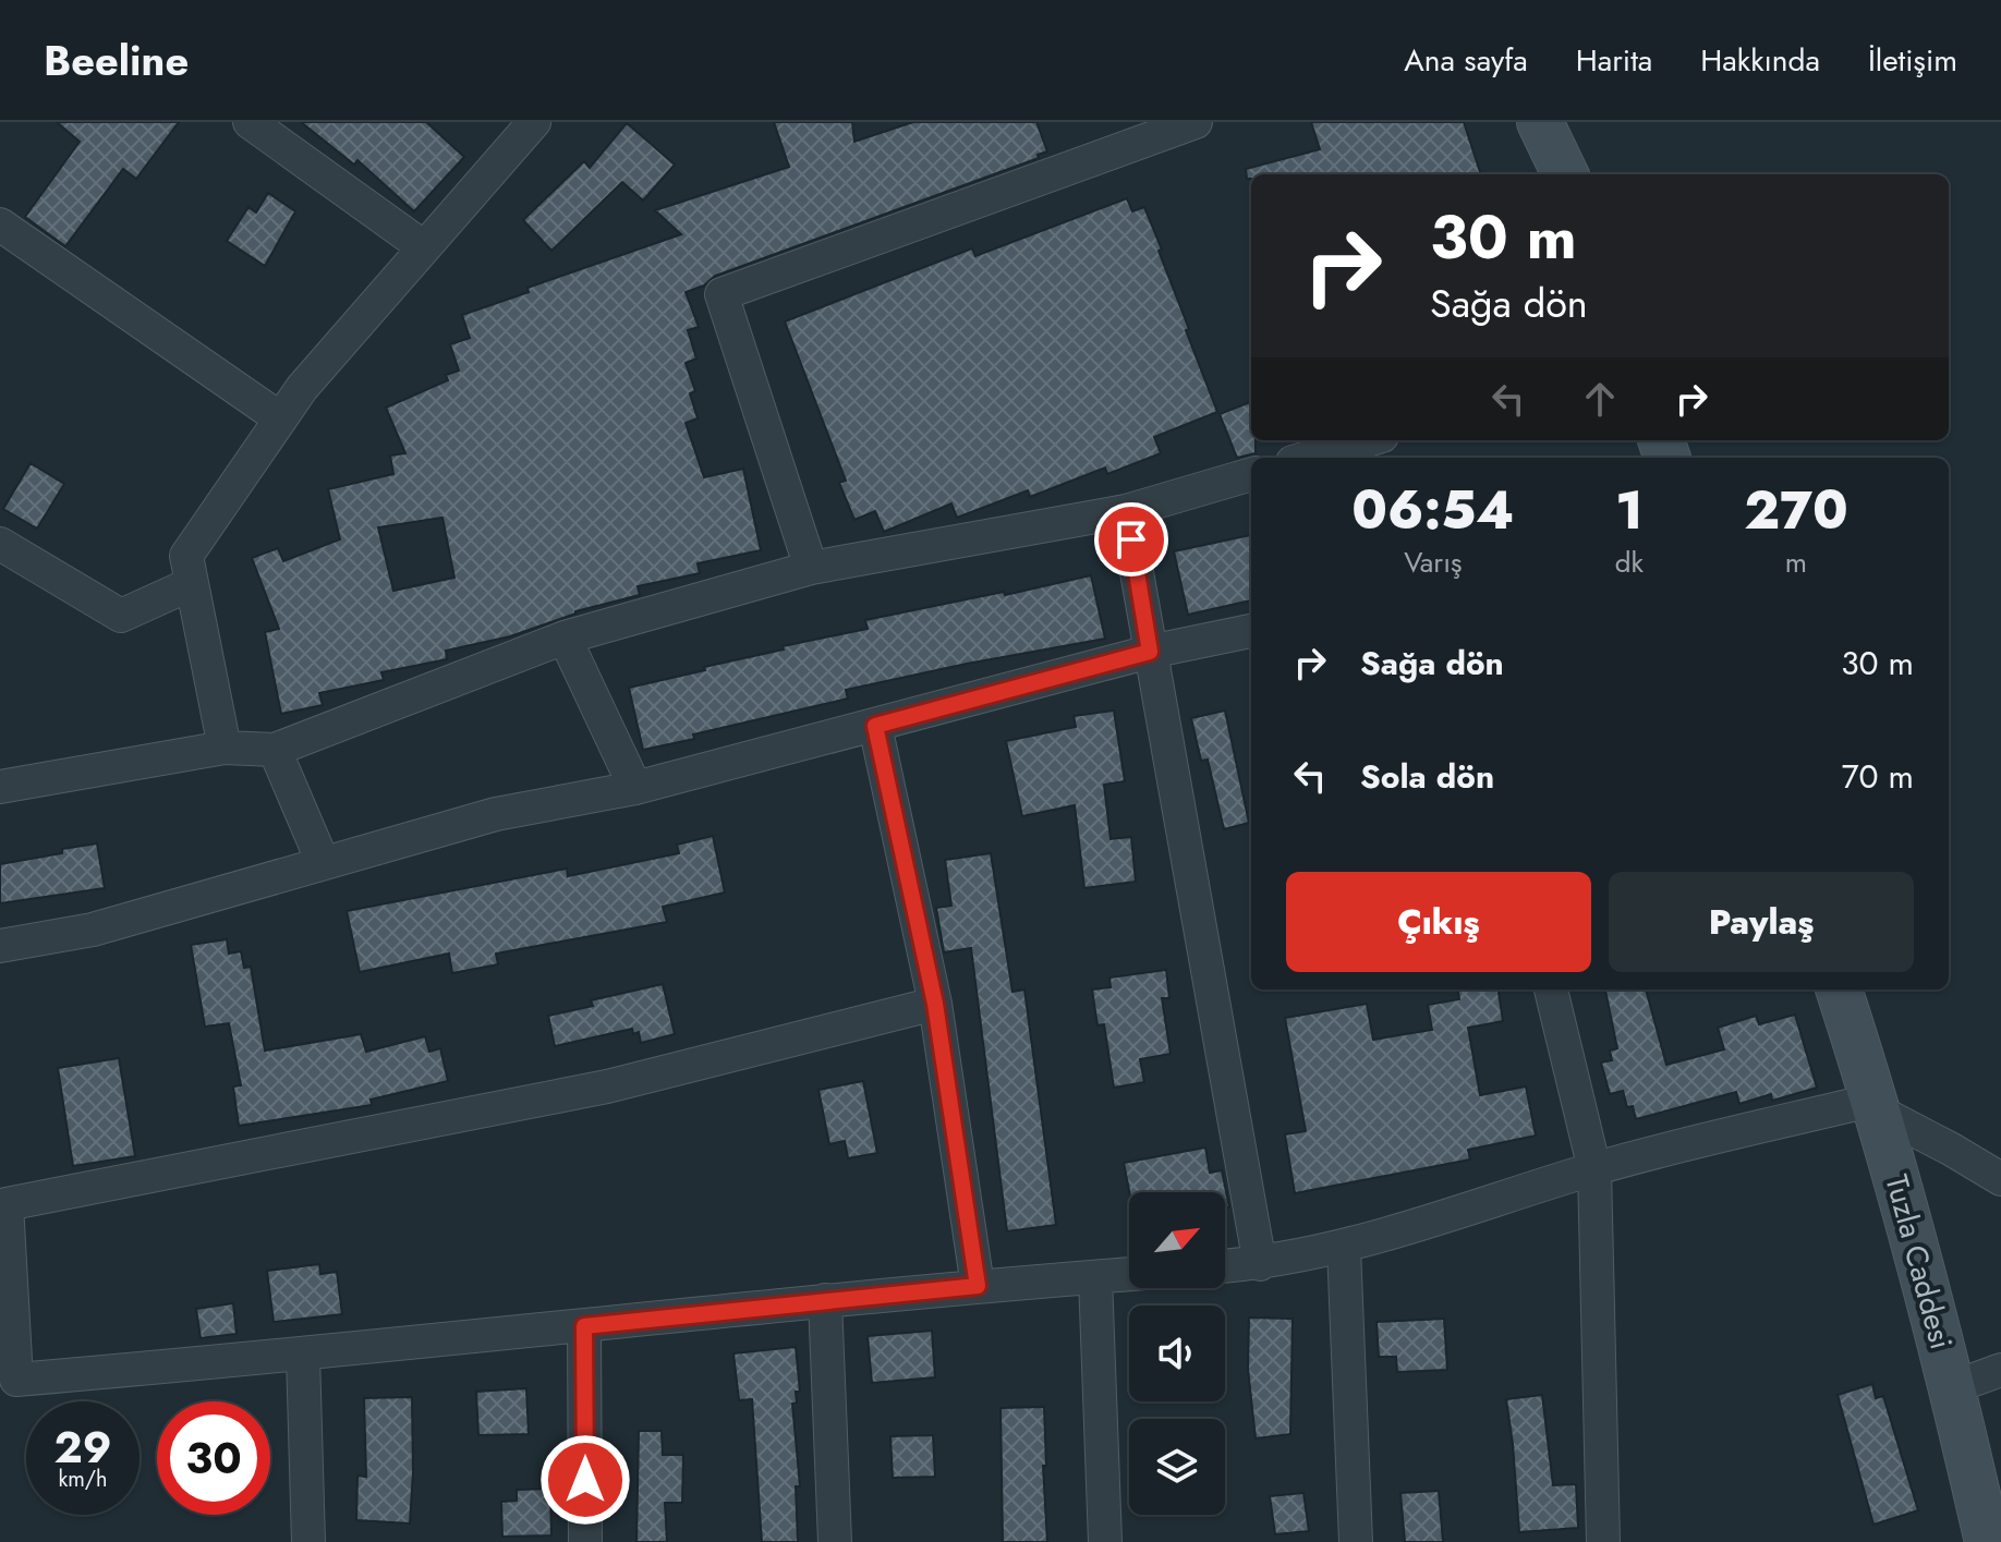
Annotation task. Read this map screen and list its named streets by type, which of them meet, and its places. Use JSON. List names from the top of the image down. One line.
{"streets":{"main road":["Tuzla Caddesi"]},"north":"top right","page":{"header":"Beeline","nav":["Ana sayfa","Harita","Hakkında","İletişim"],"turn":["30 m","Sağa dön"],"eta":["06:54","Varış","1","dk","270","m"],"list":[{"name":"Sağa dön","value":"30 m"},{"name":"Sola dön","value":"70 m"}],"buttons":["Çıkış","Paylaş"],"speed":"29 km/h","limit":"30"}}
